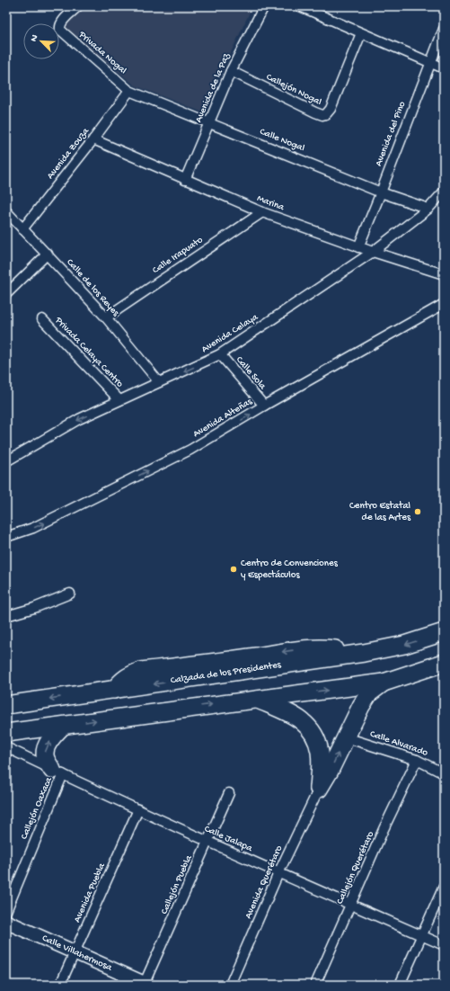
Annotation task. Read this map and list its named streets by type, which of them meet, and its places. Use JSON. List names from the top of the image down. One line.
{"streets":{"highway":["Calzada de los Presidentes"],"main road":["Calle Villahermosa"],"street":["Privada Nogal","Avenida de la Paz","Callejón Nogal","Avenida del Pino","Calle Nogal","Avenida Zouza","Marina","Calle Irapuato","Calle de los Reyes","Avenida Celaya","Privada Celaya Centro","Calle Sola","Avenida Alteñas","Calle Alvarado","Callejón Oaxaca","Calle Jalapa","Callejón Querétaro","Avenida Querétaro","Callejón Puebla","Avenida Puebla"]},"crossings":[["Privada Nogal","Calle Nogal"],["Privada Nogal","Avenida Zouza"],["Avenida de la Paz","Callejón Nogal"],["Avenida de la Paz","Calle Nogal"],["Avenida de la Paz","Marina"],["Avenida del Pino","Calle Nogal"],["Avenida del Pino","Marina"],["Calle Nogal","Avenida Zouza"],["Calle Nogal","Avenida Celaya"],["Avenida Zouza","Marina"],["Avenida Zouza","Calle de los Reyes"],["Marina","Calle Irapuato"],["Marina","Avenida Celaya"],["Calle Irapuato","Calle de los Reyes"],["Calle de los Reyes","Avenida Celaya"],["Avenida Celaya","Privada Celaya Centro"],["Avenida Celaya","Calle Sola"],["Calle Sola","Avenida Alteñas"],["Calle Alvarado","Callejón Querétaro"],["Callejón Oaxaca","Calle Jalapa"],["Calle Jalapa","Callejón Querétaro"],["Calle Jalapa","Avenida Querétaro"],["Calle Jalapa","Callejón Puebla"],["Calle Jalapa","Avenida Puebla"],["Callejón Puebla","Calle Villahermosa"],["Avenida Puebla","Calle Villahermosa"]],"one_way":["Avenida Celaya","Avenida Alteñas"],"places":["Centro Estatal de las Artes","Centro de Convenciones y Espectáculos"],"north":"top left"}
